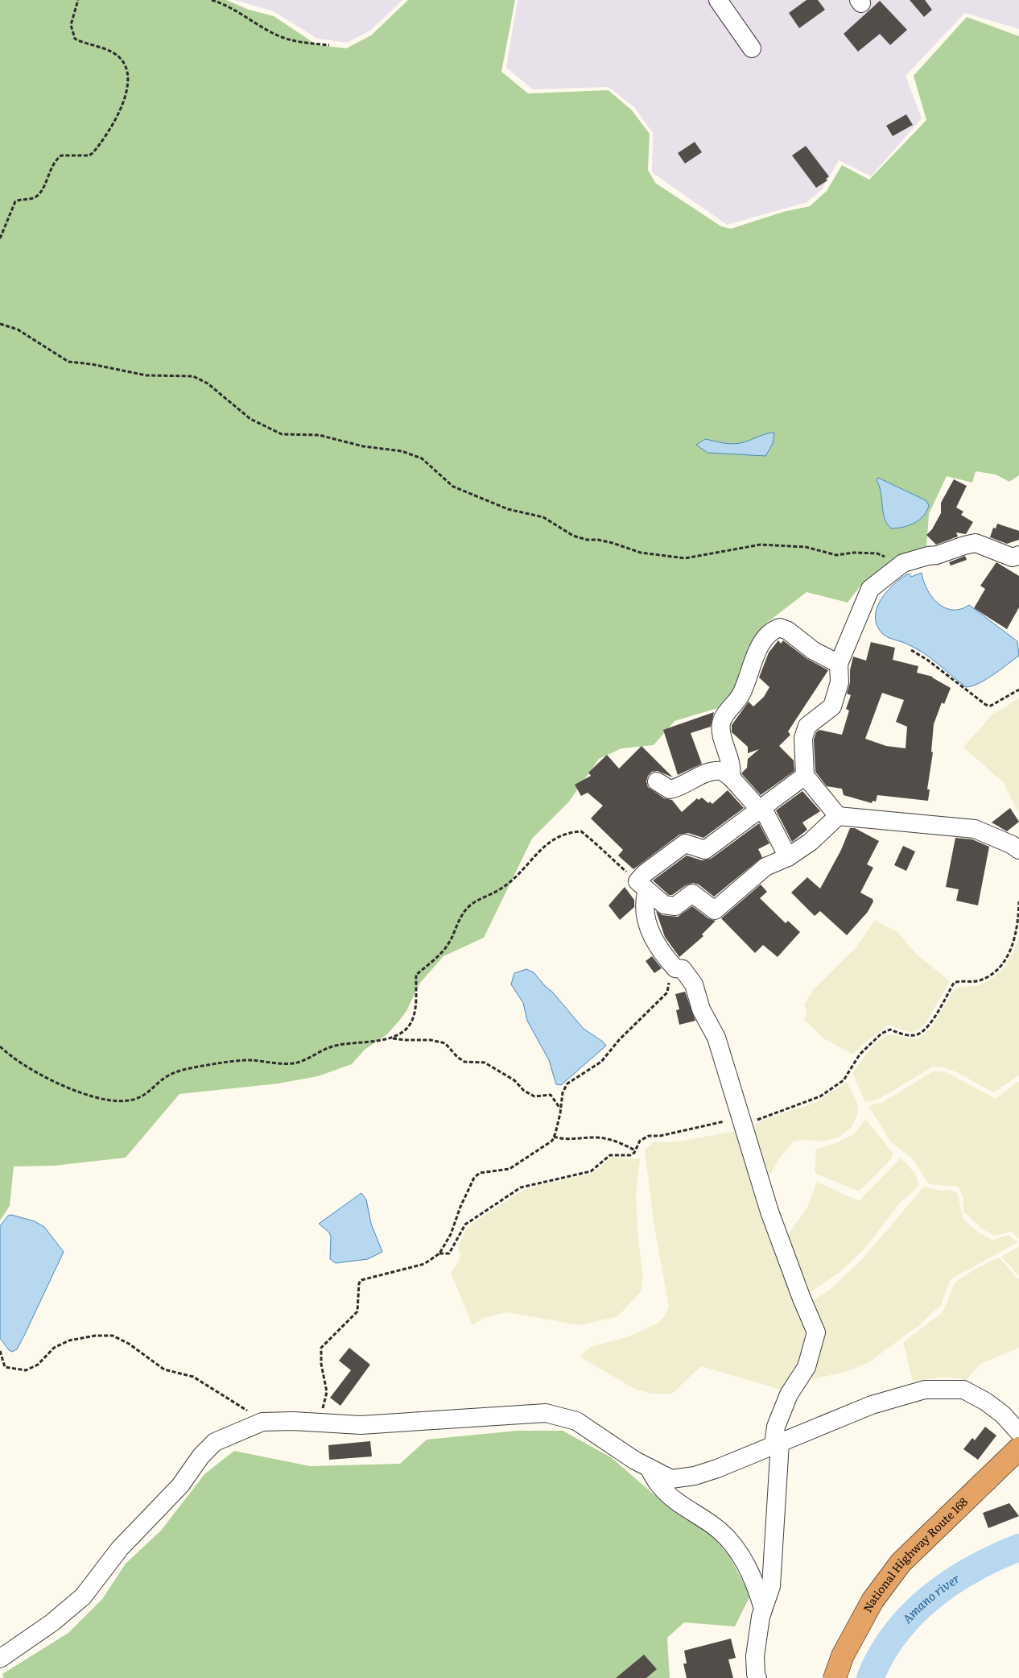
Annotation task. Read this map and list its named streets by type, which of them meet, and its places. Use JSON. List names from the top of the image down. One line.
{"streets":{"highway":["National Highway Route 168"]},"water":["Amano river"]}
